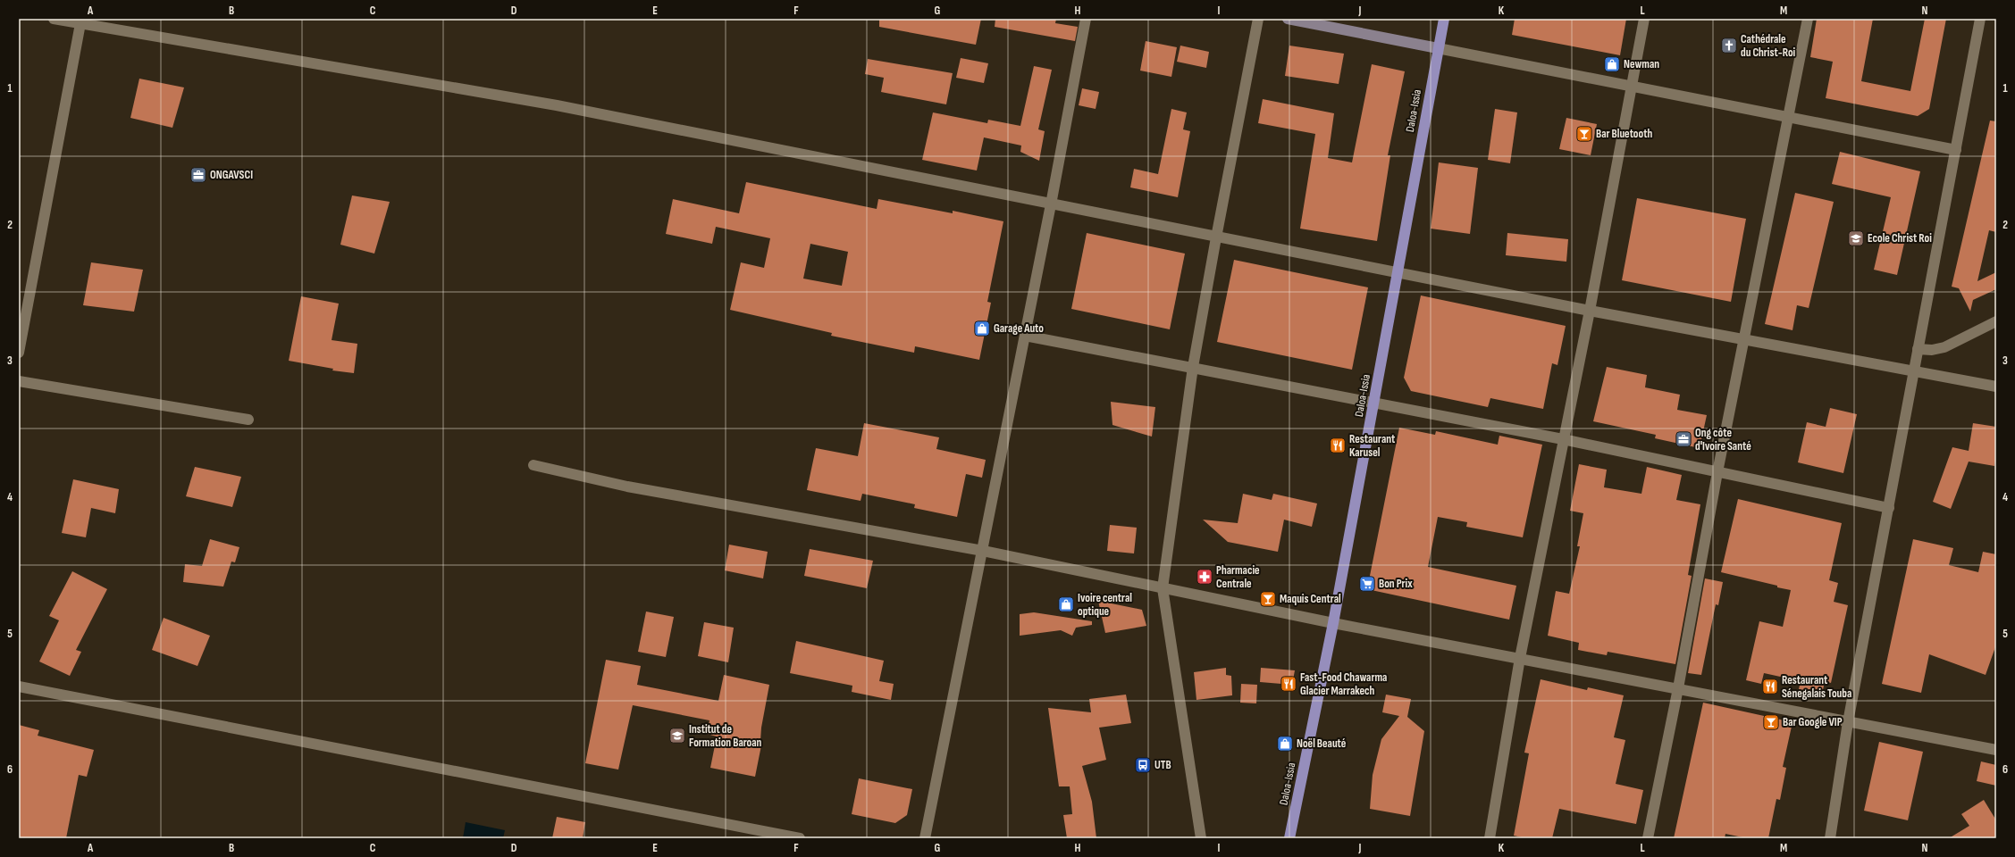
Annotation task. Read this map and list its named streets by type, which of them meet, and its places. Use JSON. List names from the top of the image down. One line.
{"streets":{"main road":["Daloa-Issia"]},"places":{"church":["Cathédrale du Christ-Roi"],"shop":["Newman","Garage Auto","Ivoire central optique","Noël Beauté"],"bar":["Bar Bluetooth","Maquis Central","Bar Google VIP"],"office":["ONGAVSCI","Ong côte d'Ivoire Santé"],"school or university":["Ecole Christ Roi","Institut de Formation Baroan"],"restaurant":["Restaurant Karusel","Fast-Food Chawarma Glacier Marrakech","Restaurant Sénegalais Touba"],"pharmacy":["Pharmacie Centrale"],"supermarket":["Bon Prix"],"bus stop":["UTB"]},"grid":{"columns":["A","B","C","D","E","F","G","H","I","J","K","L","M","N"],"rows":["1","2","3","4","5","6"]}}
